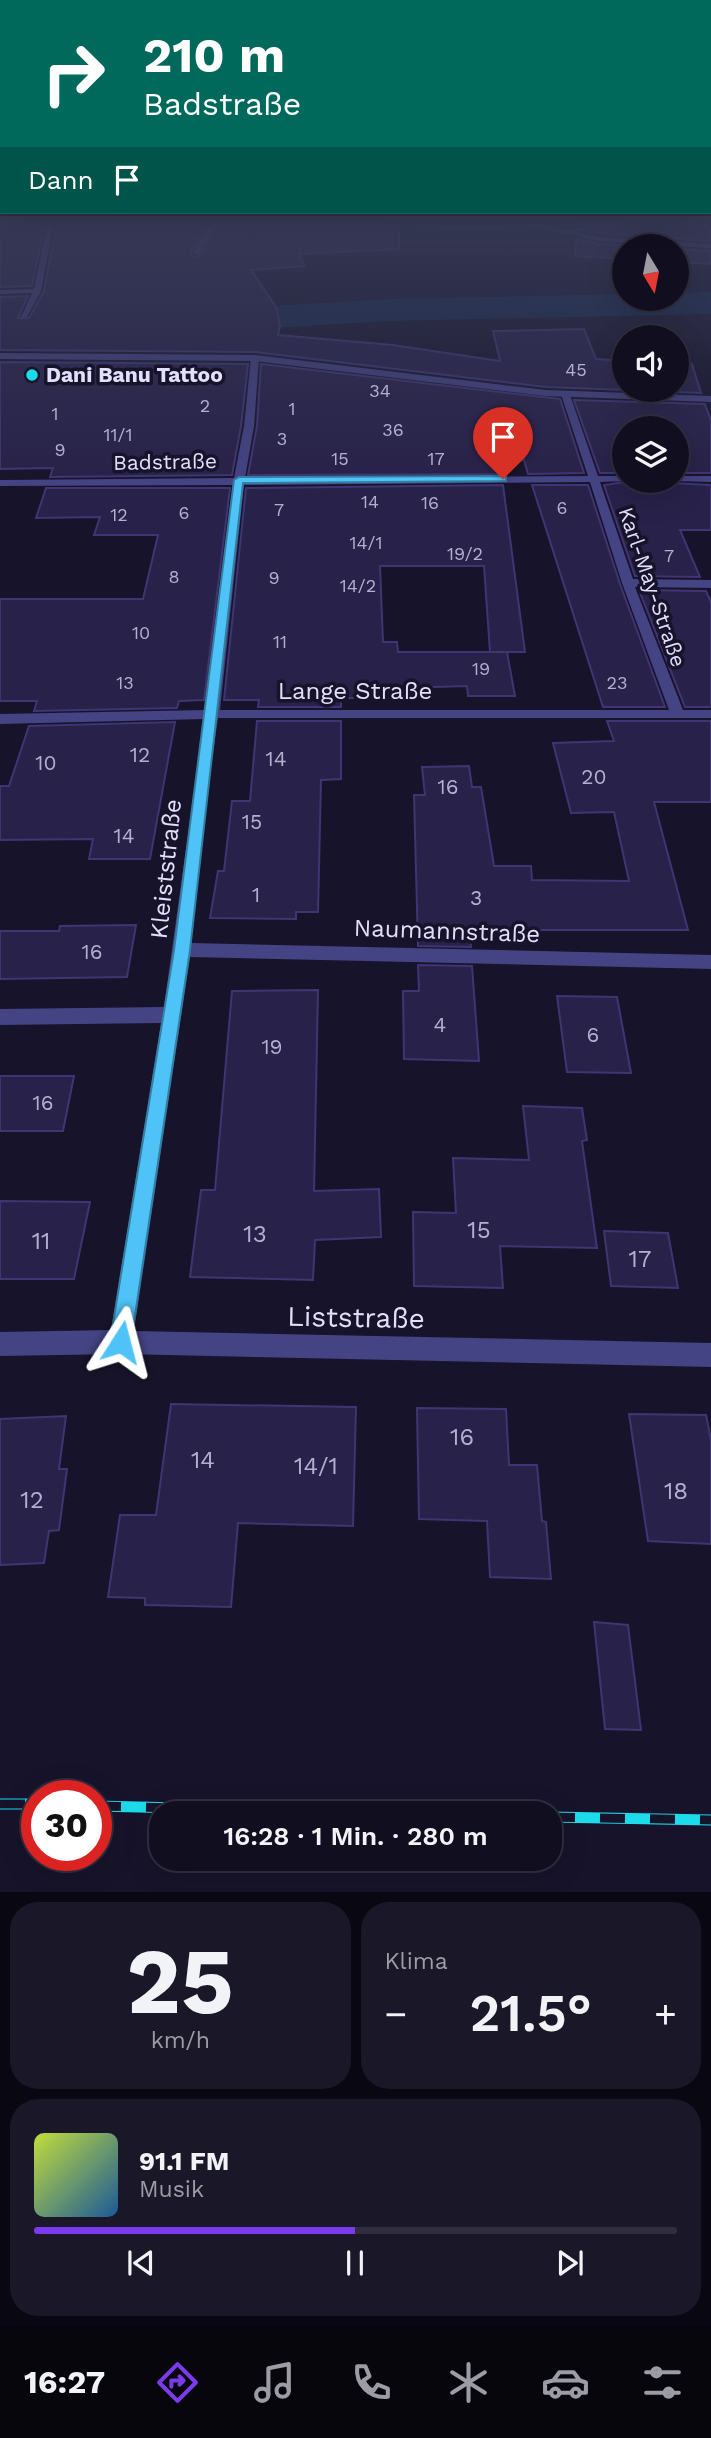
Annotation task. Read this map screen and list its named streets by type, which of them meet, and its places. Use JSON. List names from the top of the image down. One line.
{"streets":{"street":["Badstraße","Karl-May-Straße","Lange Straße","Kleiststraße","Naumannstraße","Liststraße"]},"crossings":[["Badstraße","Karl-May-Straße"],["Badstraße","Kleiststraße"],["Karl-May-Straße","Lange Straße"],["Lange Straße","Kleiststraße"],["Kleiststraße","Naumannstraße"],["Kleiststraße","Liststraße"]],"places":["Dani Banu Tattoo"],"house_numbers":["45","34","2","1","1","36","11/1","3","9","15","17","14","16","6","7","6","12","14/1","19/2","7","8","9","14/2","10","11","19","13","23","12","14","10","20","16","15","14","1","3","16","4","6","19","16","15","13","11","17","16","14","14/1","18","12"],"north":"bottom","page":{"turn":["210 m","Badstraße"],"then":"Dann","limit":"30","trip":"16:28 · 1 Min. · 280 m","tile":[["25","km/h"],"Klima"],"heat":["−","21.5°","+"],"song":["91.1 FM","Musik"],"tabs":"16:27"}}
